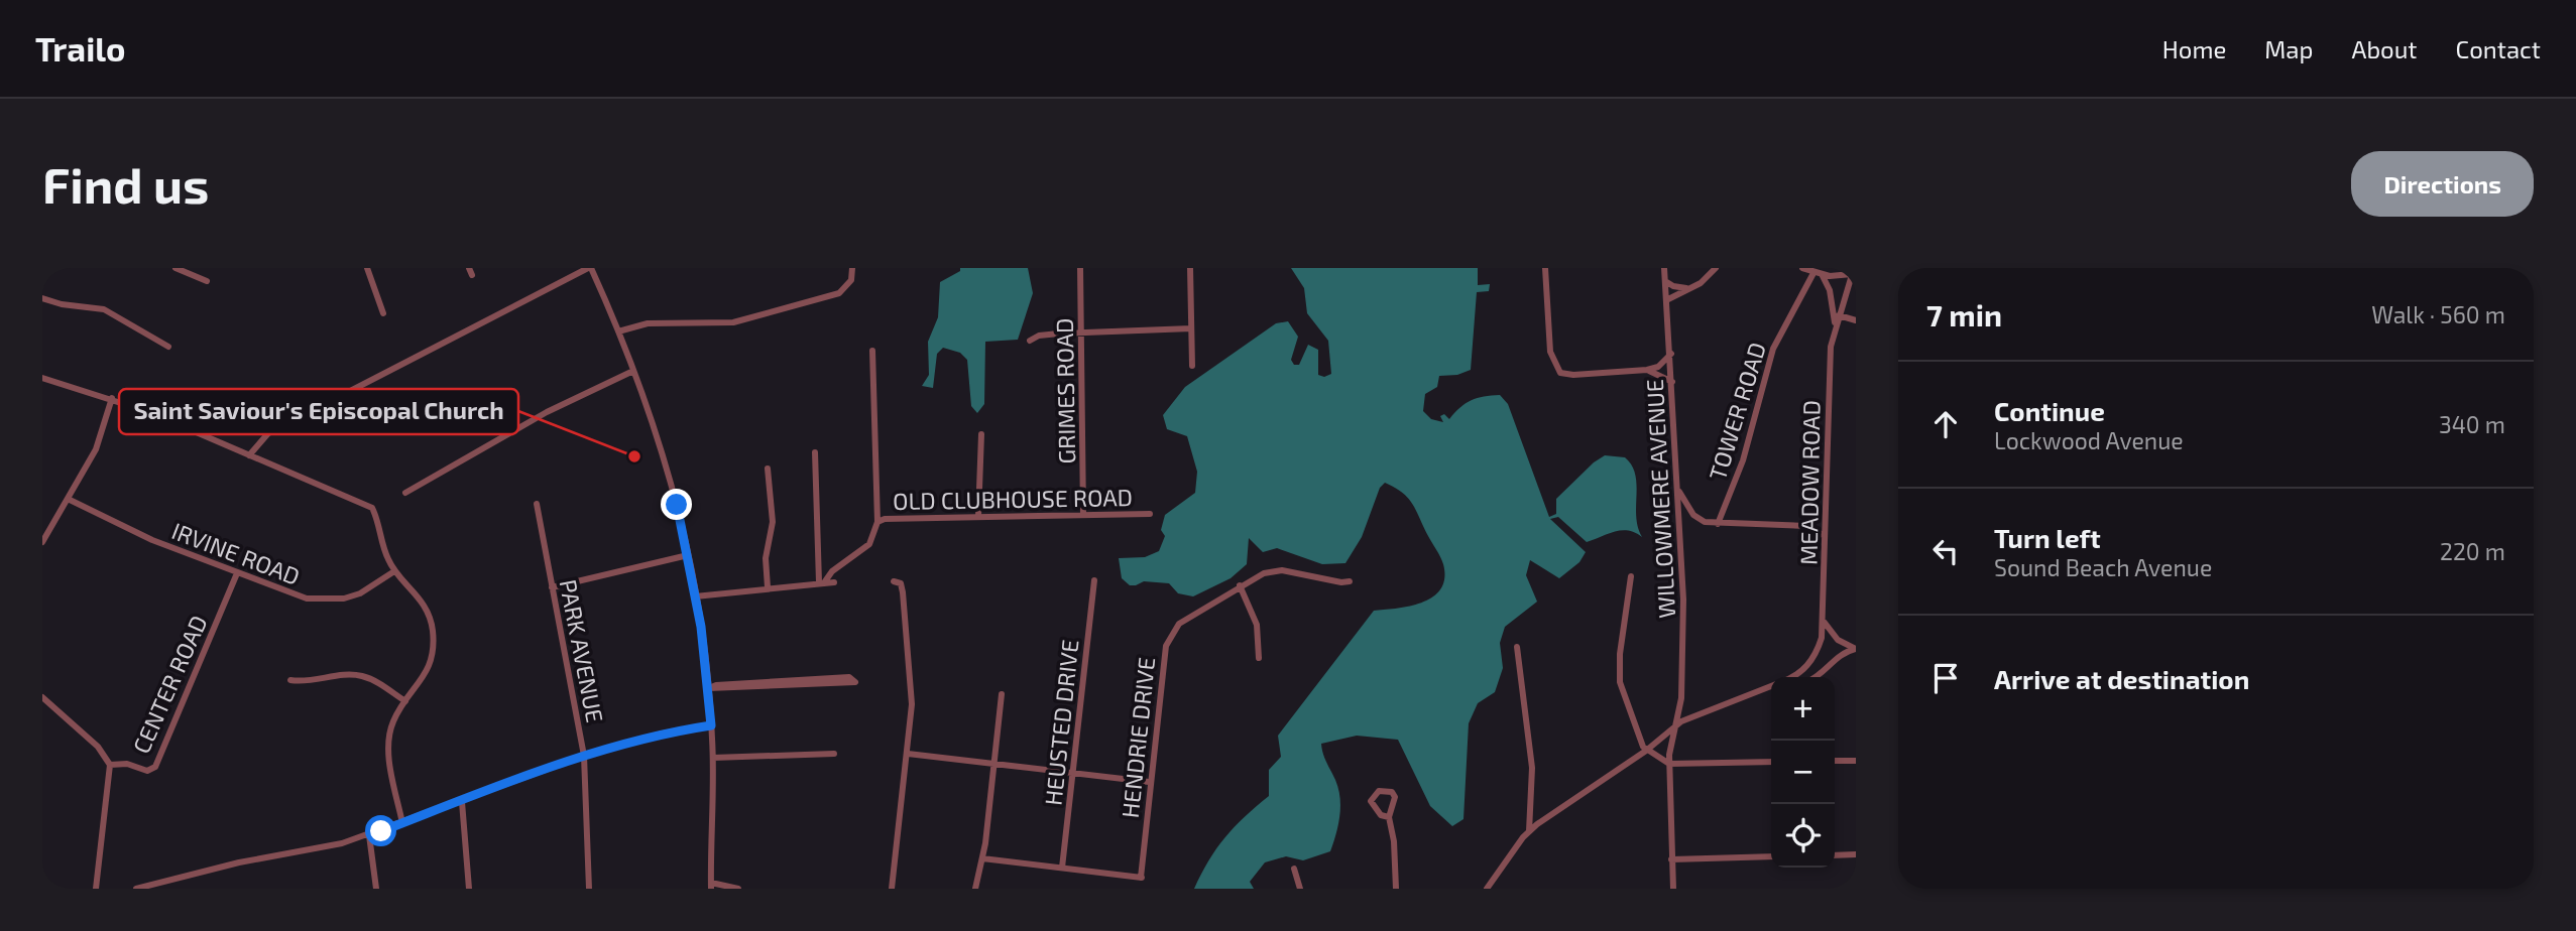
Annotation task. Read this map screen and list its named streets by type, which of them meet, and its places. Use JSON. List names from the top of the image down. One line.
{"streets":{"street":["GRIMES ROAD","TOWER ROAD","MEADOW ROAD","OLD CLUBHOUSE ROAD","WILLOWMERE AVENUE","IRVINE ROAD","PARK AVENUE","CENTER ROAD","HEUSTED DRIVE","HENDRIE DRIVE"]},"crossings":[["GRIMES ROAD","OLD CLUBHOUSE ROAD"],["IRVINE ROAD","CENTER ROAD"],["HEUSTED DRIVE","HENDRIE DRIVE"]],"places":["Saint Saviour's Episcopal Church"],"page":{"header":"Trailo","nav":["Home","Map","About","Contact"],"buttons":"Directions","title":"Find us","heading":["7 min","Walk · 560 m"],"list":[["Continue","Lockwood Avenue","340 m"],["Turn left","Sound Beach Avenue","220 m"],"Arrive at destination"],"map_buttons":["+","−"]}}
